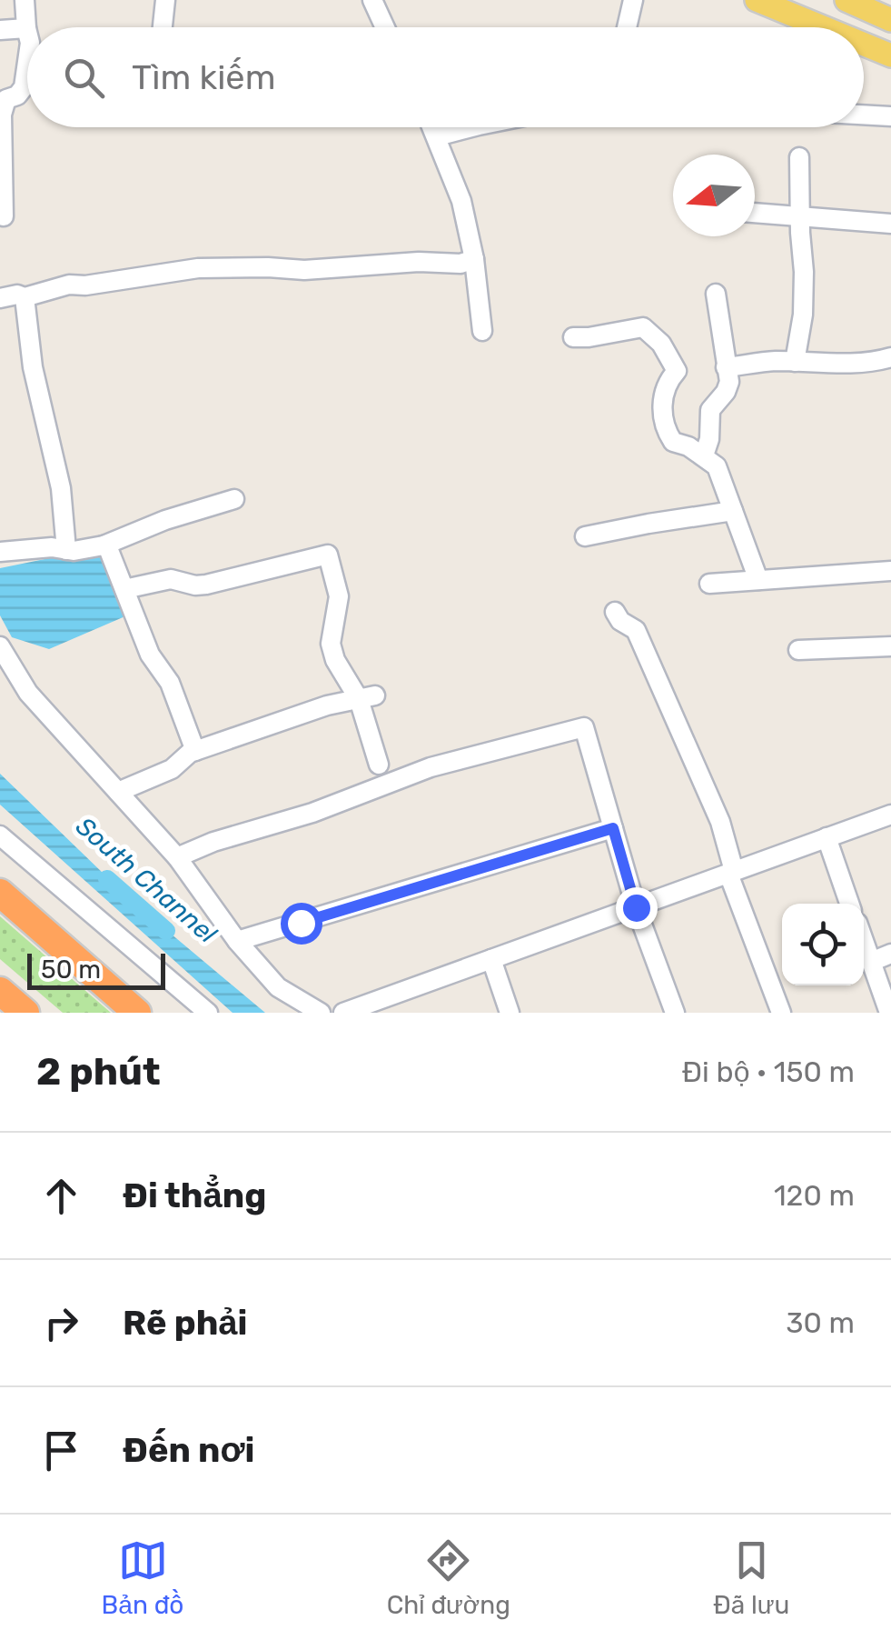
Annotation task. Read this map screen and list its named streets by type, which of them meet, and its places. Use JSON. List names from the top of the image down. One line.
{"water":["South Channel"],"scale_bar":"50 m","north":"left","page":{"search":"Tìm kiếm","scale":"50 m","heading":["2 phút","Đi bộ · 150 m"],"list":[["Đi thẳng","120 m"],["Rẽ phải","30 m"],"Đến nơi"],"nav":["Bản đồ","Chỉ đường","Đã lưu"]}}
